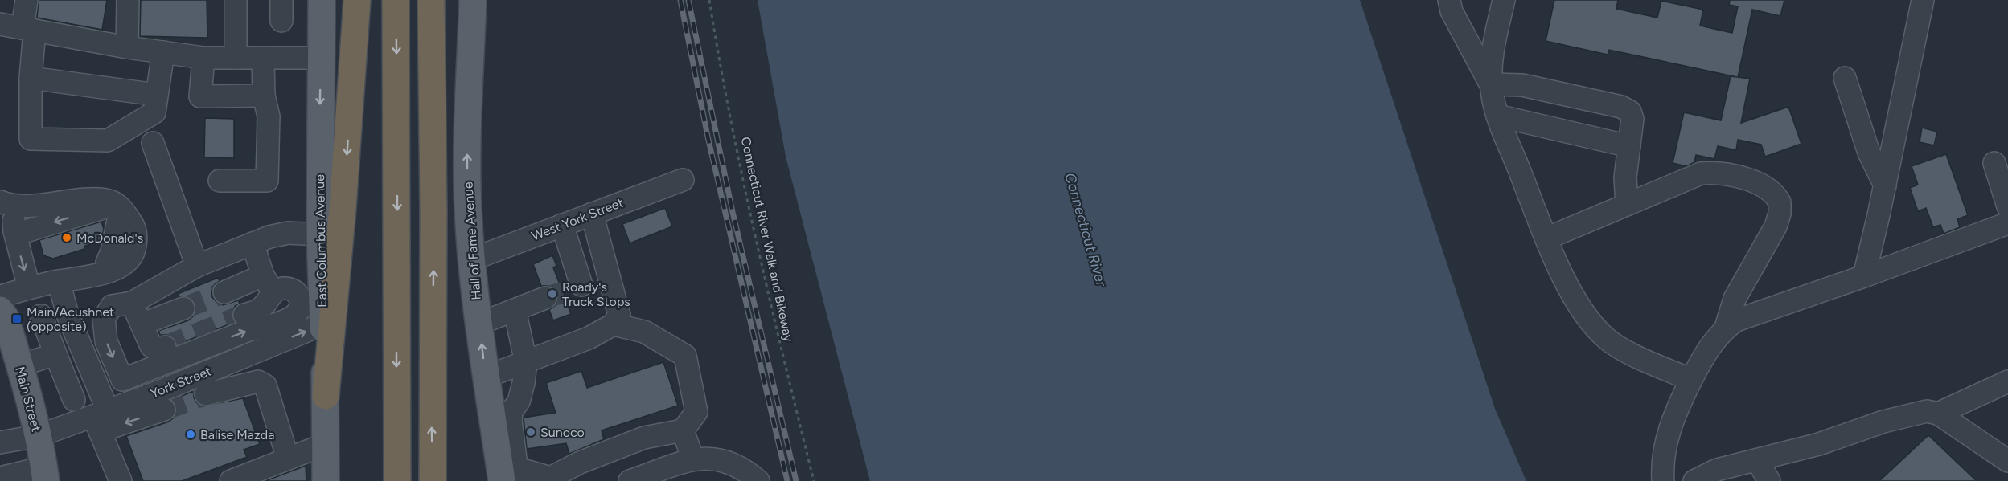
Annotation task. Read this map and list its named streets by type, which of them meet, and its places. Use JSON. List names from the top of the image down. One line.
{"streets":{"main road":["East Columbus Avenue","Hall of Fame Avenue","Main Street"],"street":["West York Street","York Street"],"path":["Connecticut River Walk and Bikeway"]},"crossings":[["West York Street","Hall of Fame Avenue"],["East Columbus Avenue","York Street"],["York Street","Main Street"]],"one_way":["East Columbus Avenue","Hall of Fame Avenue"],"water":["Connecticut River"],"places":{"other":["McDonald's","Roady's Truck Stops","Sunoco","Balise Mazda"],"transit":["Main/Acushnet (opposite)"]}}
